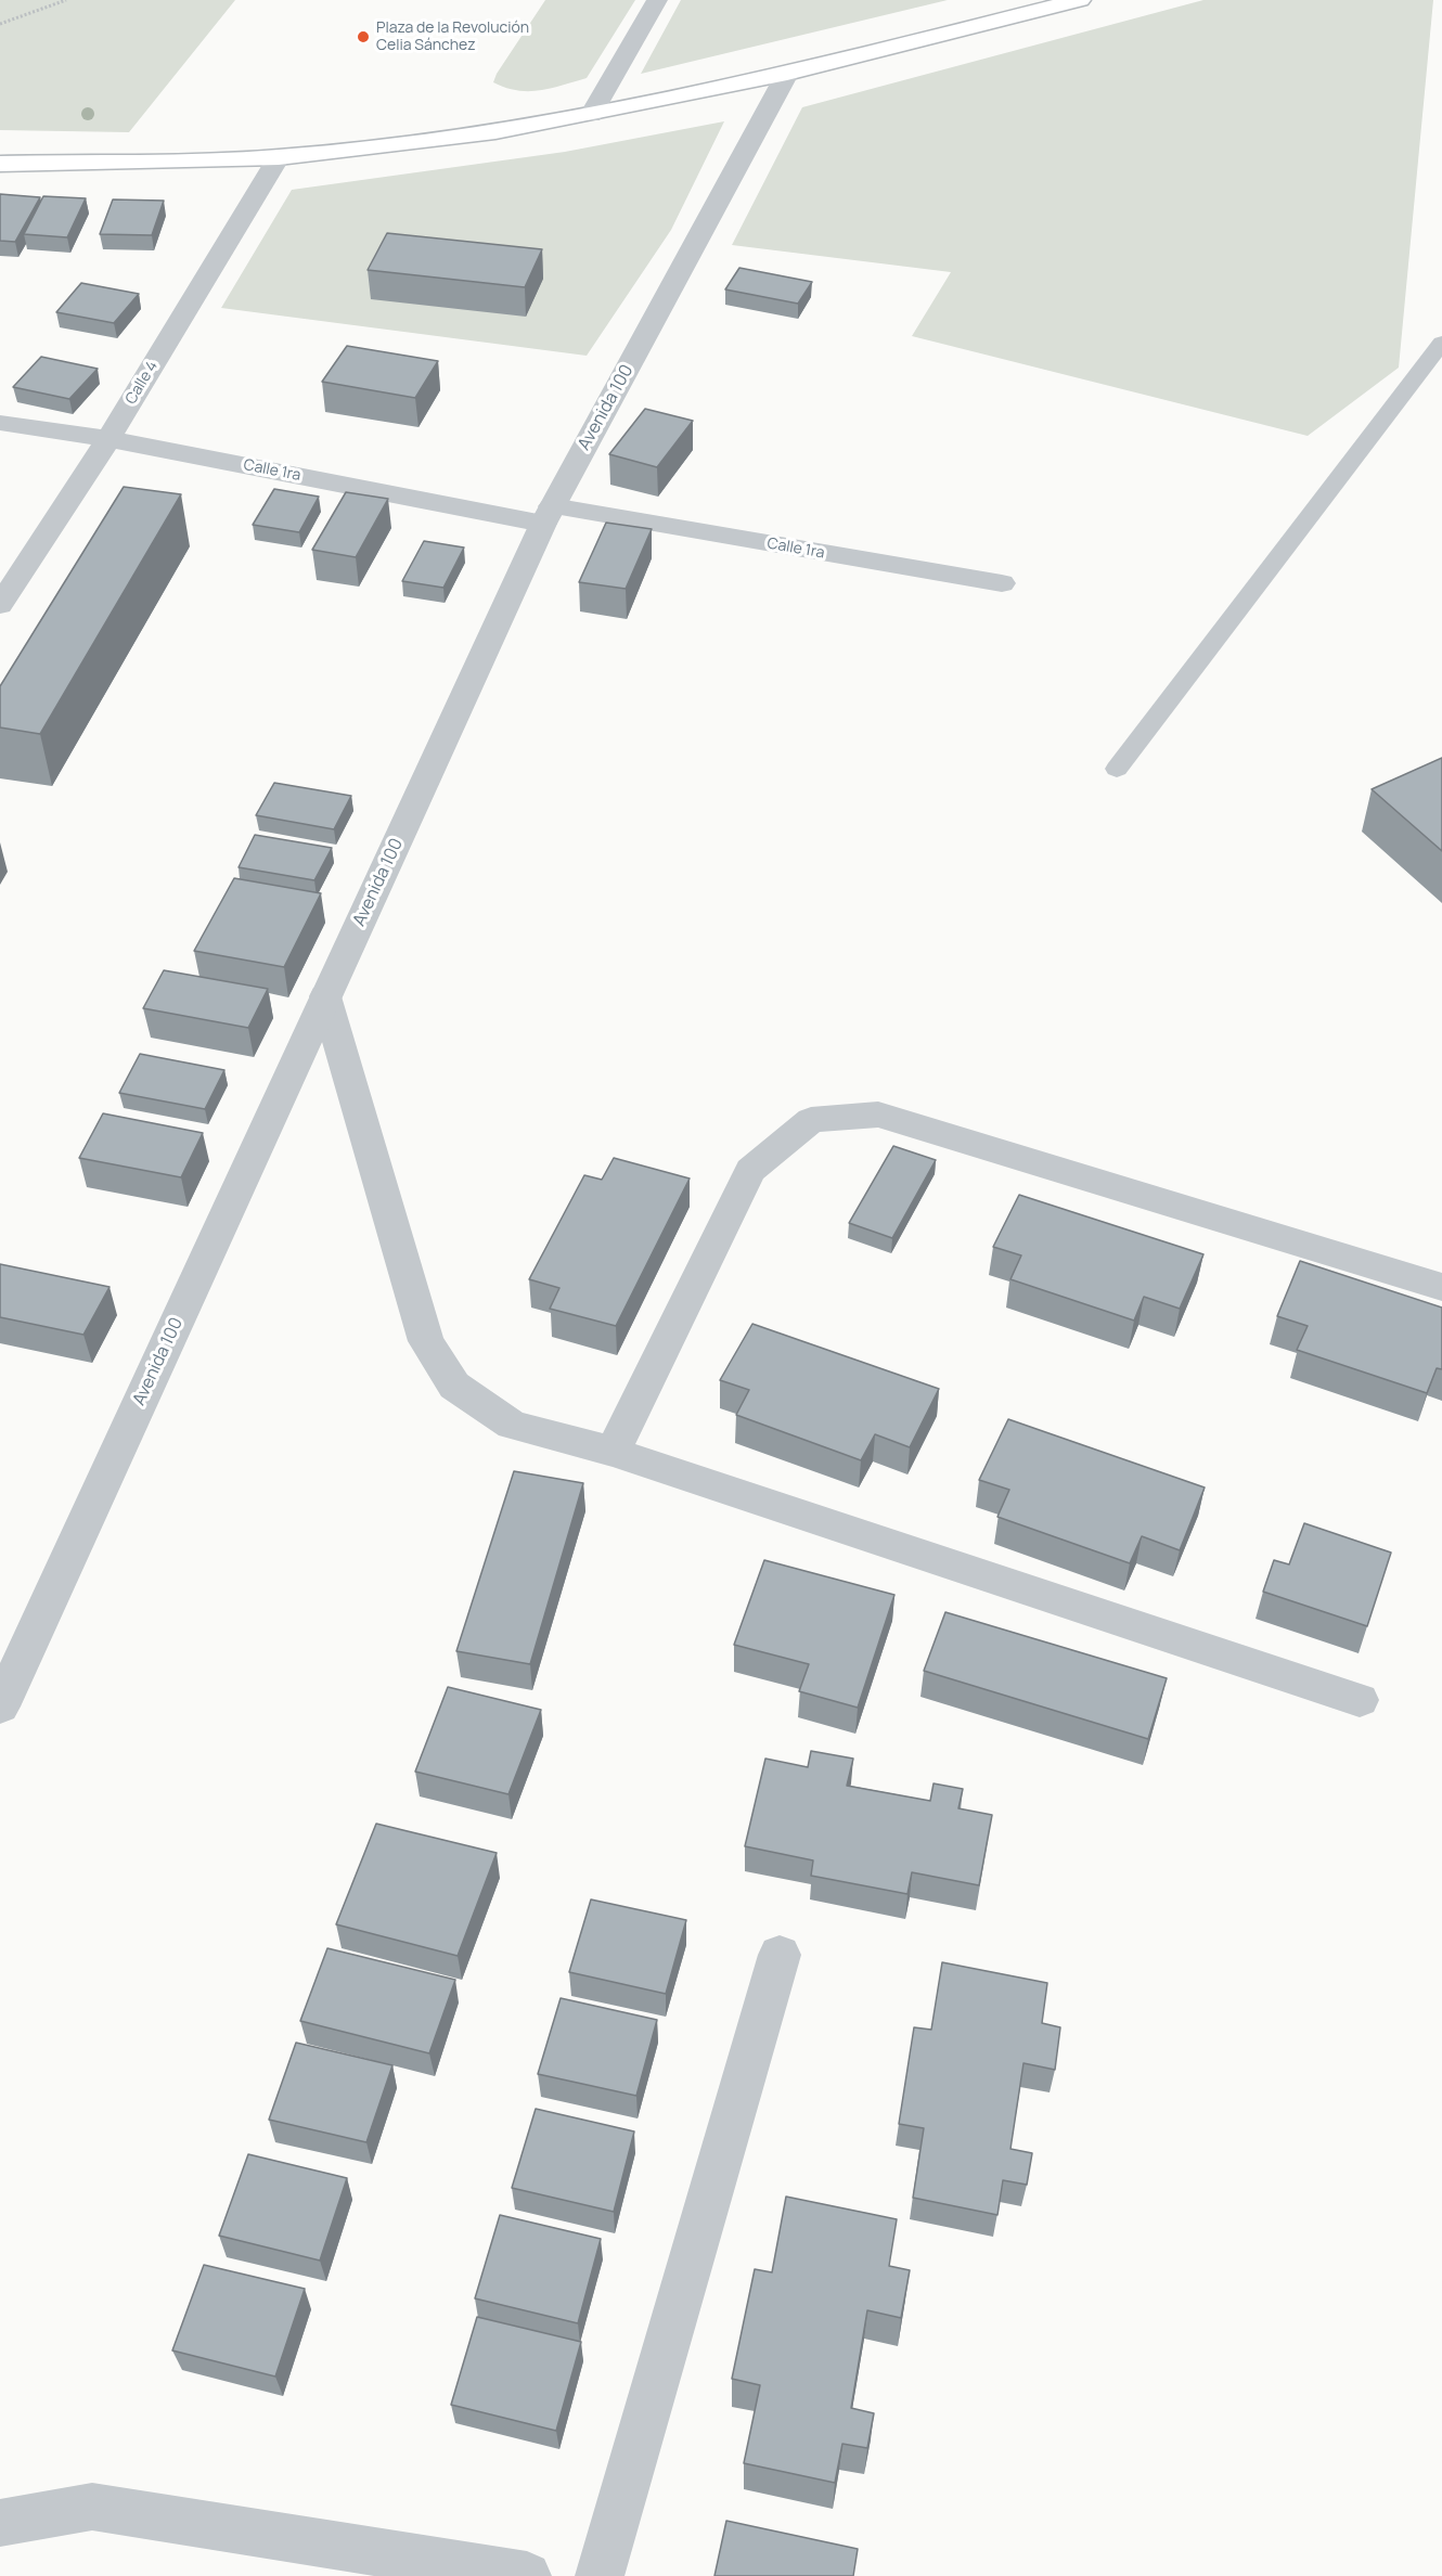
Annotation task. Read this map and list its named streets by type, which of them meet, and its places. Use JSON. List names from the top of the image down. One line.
{"streets":{"street":["Calle 4","Avenida 100","Calle 1ra"]},"crossings":[["Calle 4","Calle 1ra"],["Avenida 100","Calle 1ra"]],"places":["Plaza de la Revolución Celia Sánchez"]}
